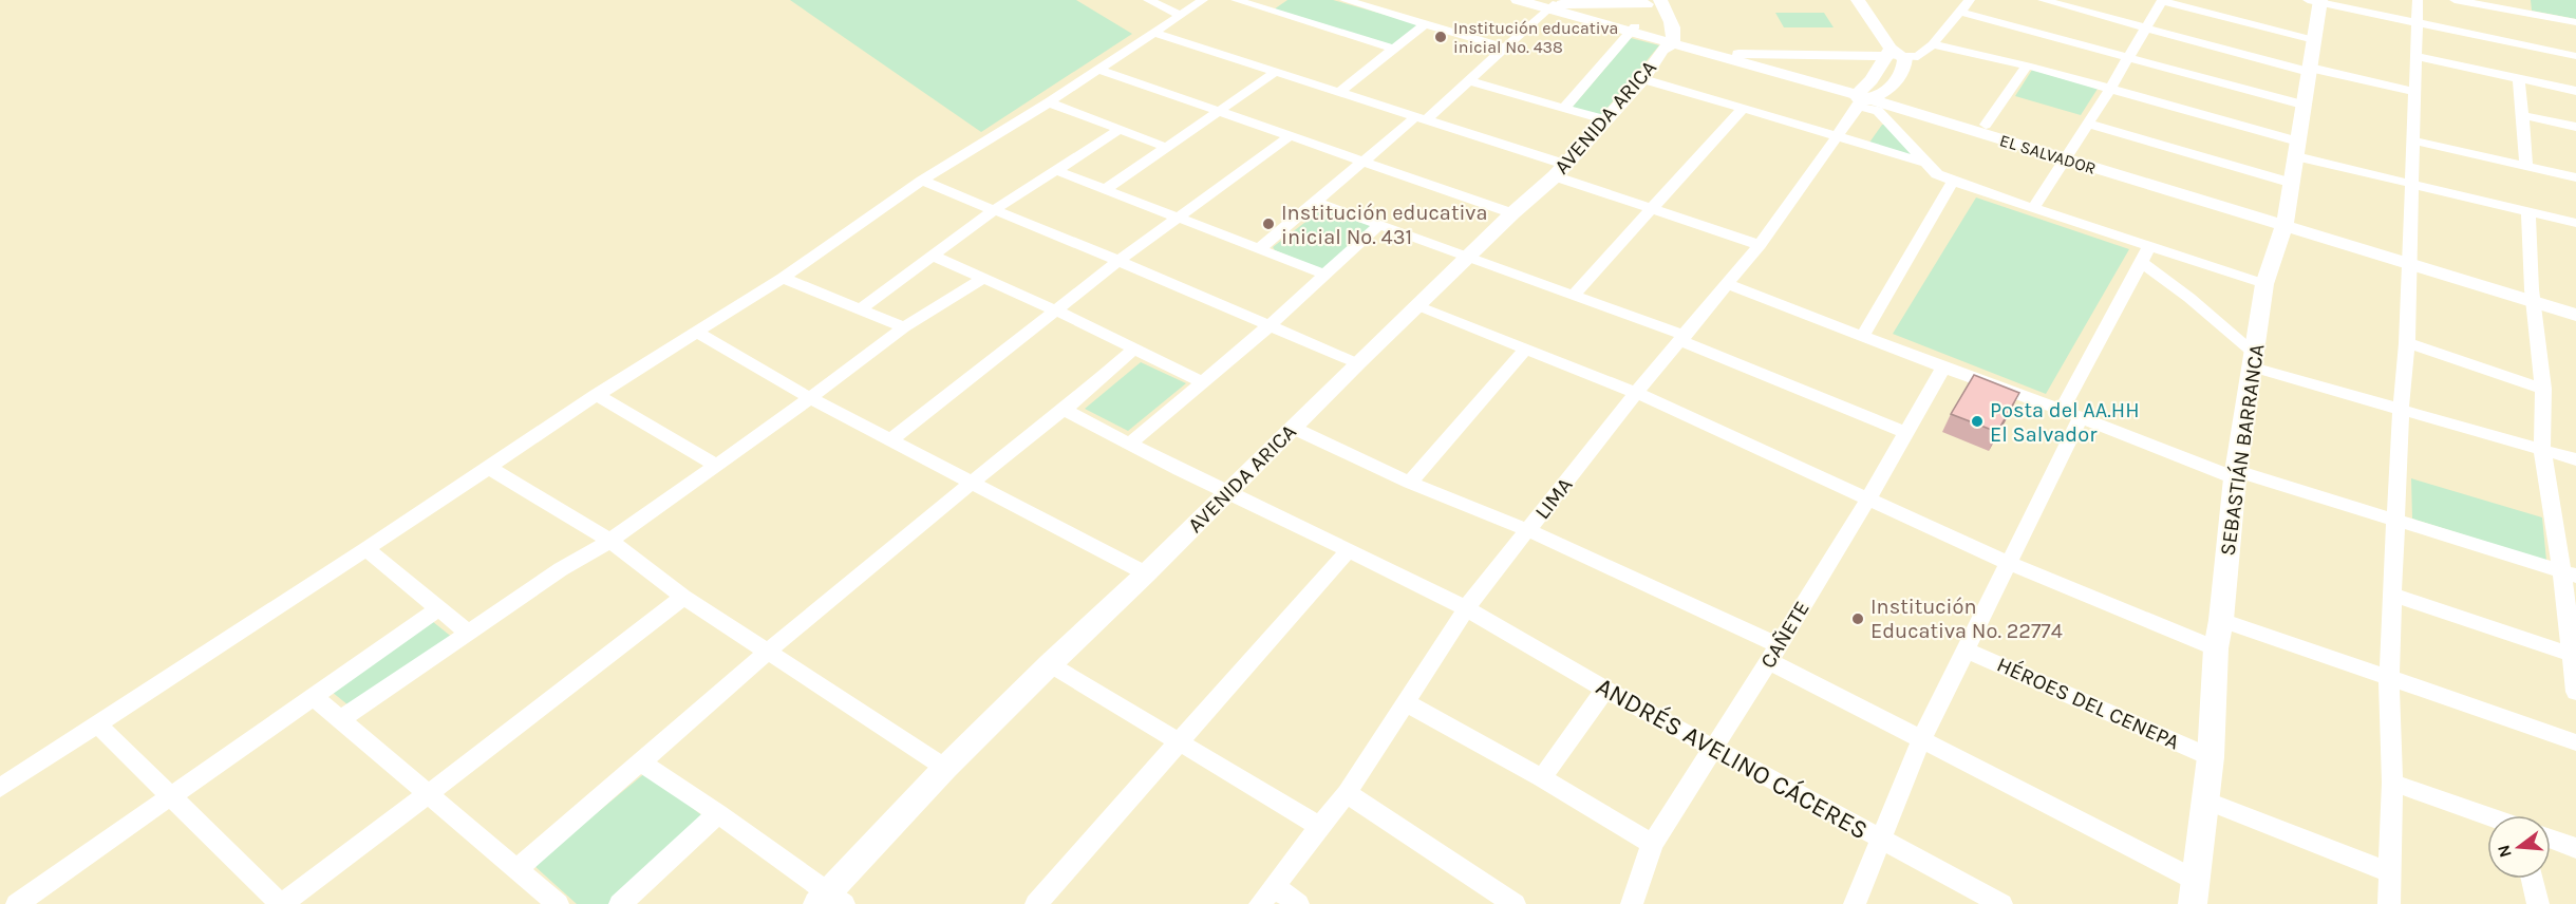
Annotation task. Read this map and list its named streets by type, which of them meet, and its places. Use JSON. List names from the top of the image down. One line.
{"streets":{"street":["AVENIDA ARICA","EL SALVADOR","SEBASTIÁN BARRANCA","LIMA","CAÑETE","HÉROES DEL CENEPA","ANDRÉS AVELINO CÁCERES"]},"crossings":[["AVENIDA ARICA","EL SALVADOR"],["AVENIDA ARICA","ANDRÉS AVELINO CÁCERES"],["EL SALVADOR","SEBASTIÁN BARRANCA"],["EL SALVADOR","LIMA"],["SEBASTIÁN BARRANCA","HÉROES DEL CENEPA"],["LIMA","ANDRÉS AVELINO CÁCERES"],["CAÑETE","ANDRÉS AVELINO CÁCERES"]],"places":["Institución educativa inicial No. 438","Institución educativa inicial No. 431","Posta del AA.HH El Salvador","Institución Educativa No. 22774"],"north":"left"}
